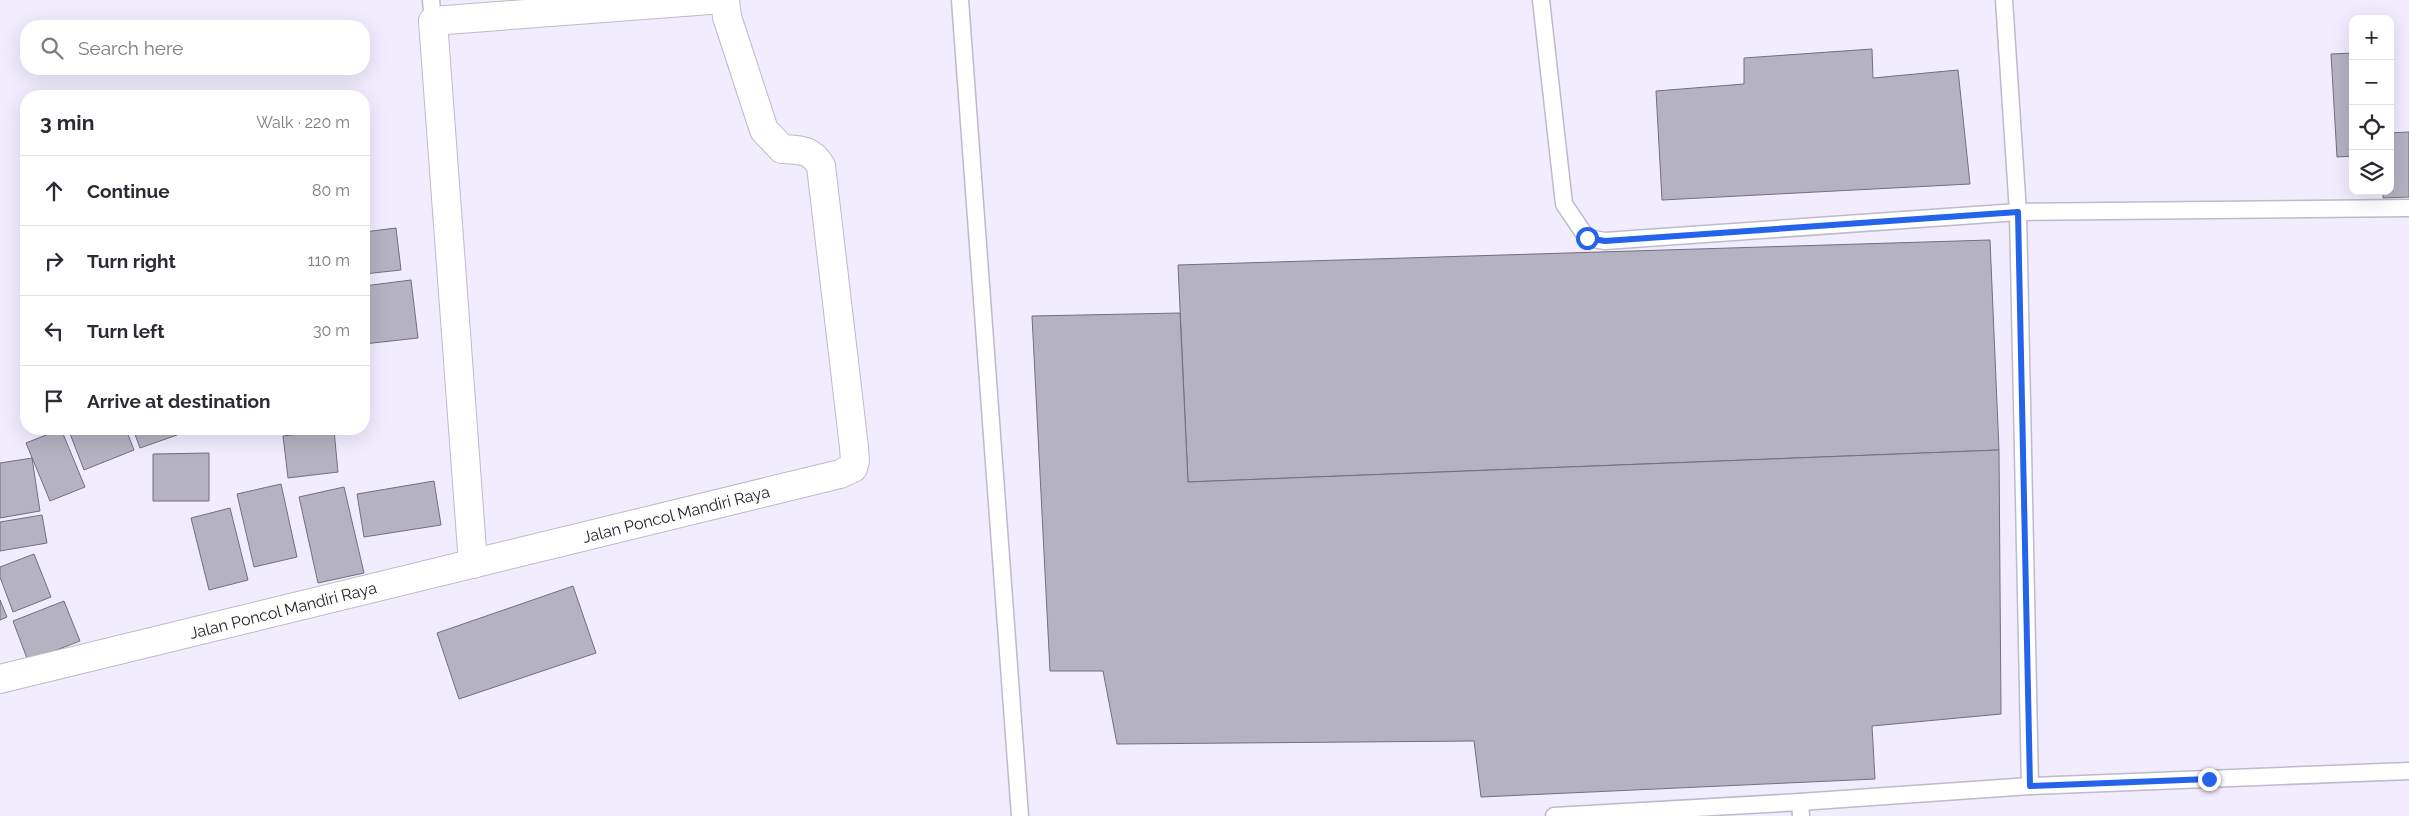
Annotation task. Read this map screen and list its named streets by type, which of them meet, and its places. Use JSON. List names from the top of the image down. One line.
{"streets":{"street":["Jalan Poncol Mandiri Raya"]},"page":{"map_buttons":["+","−"],"search":"Search here","heading":["3 min","Walk · 220 m"],"list":[["Continue","80 m"],["Turn right","110 m"],["Turn left","30 m"],"Arrive at destination"]}}
